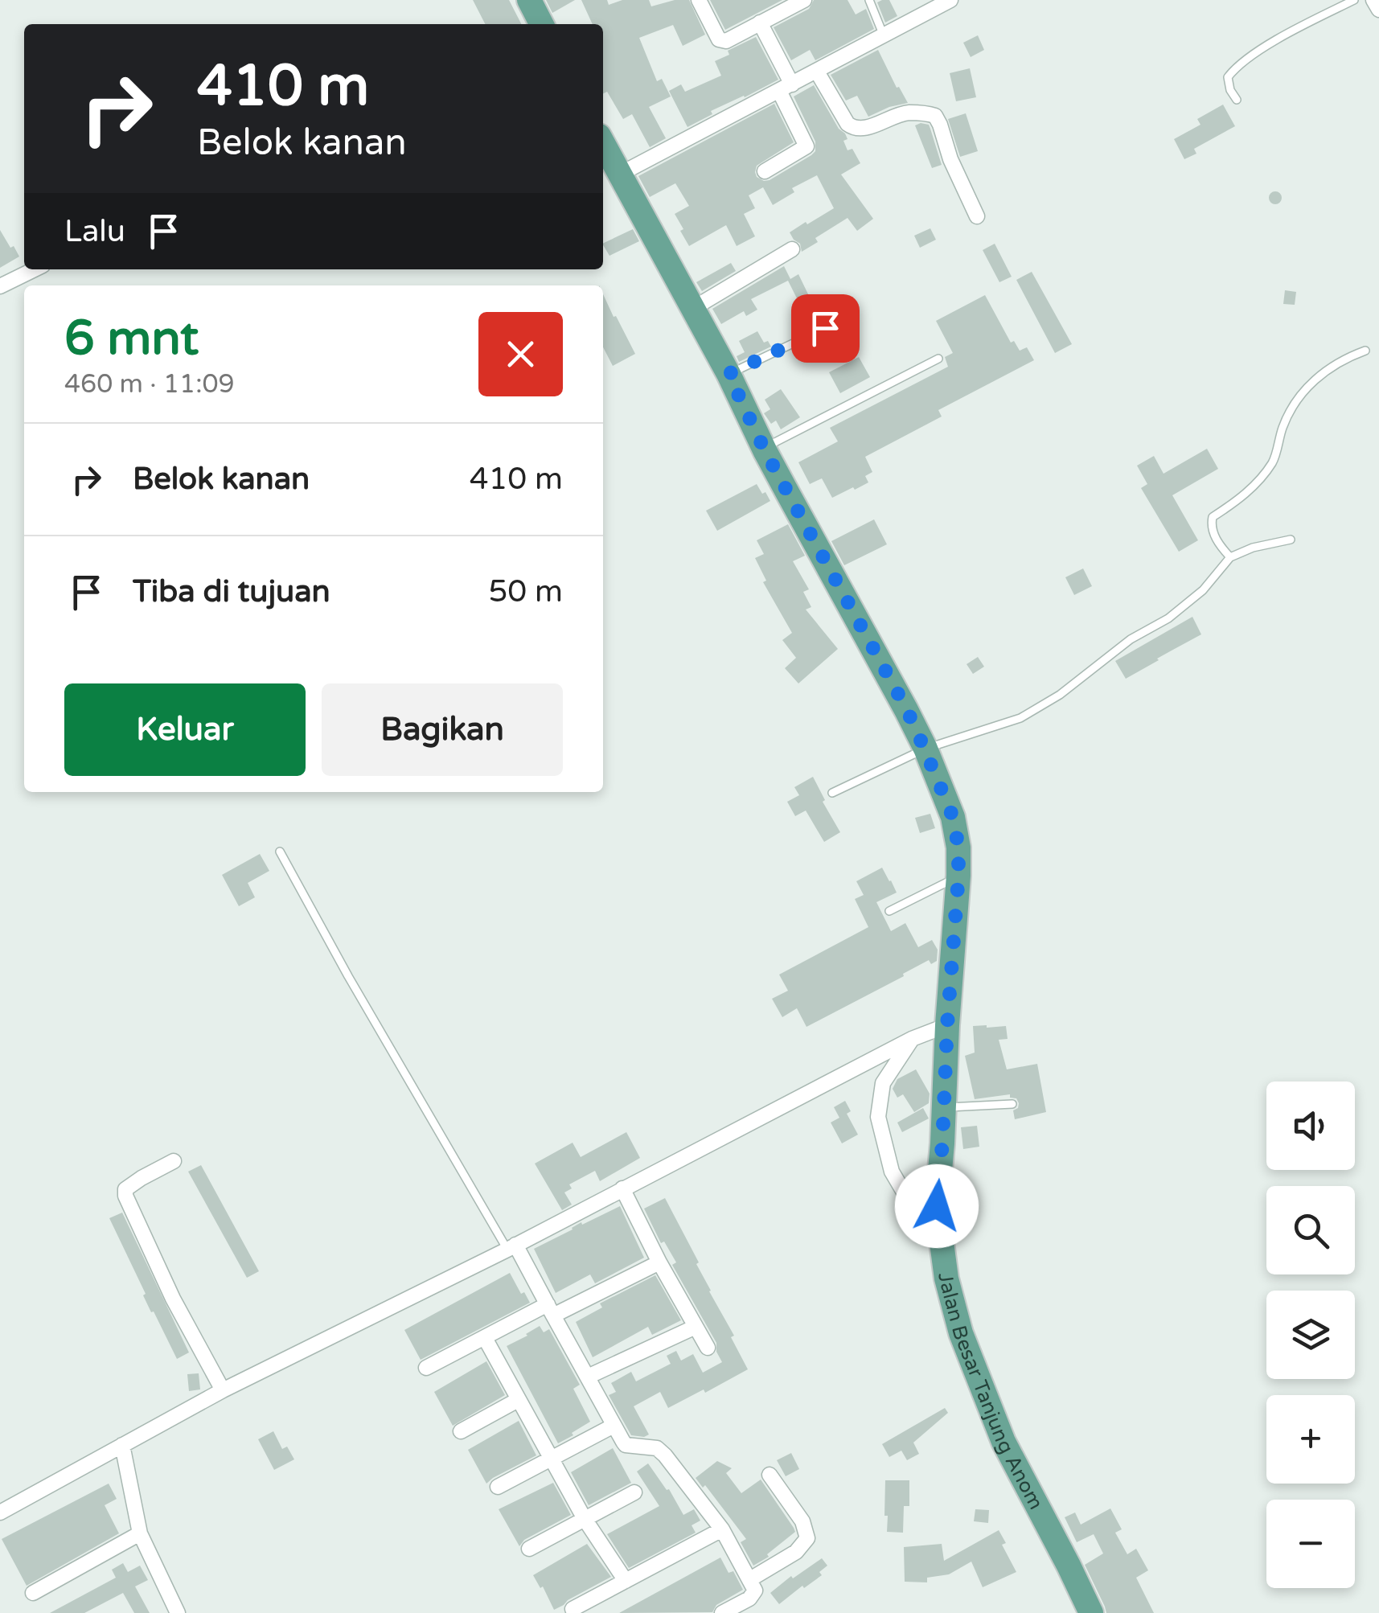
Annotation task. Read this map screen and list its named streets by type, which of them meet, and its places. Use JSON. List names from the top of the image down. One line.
{"streets":{"main road":["Jalan Besar Tanjung Anom"]},"page":{"turn":["410 m","Belok kanan"],"then":"Lalu","heading":["6 mnt","460 m · 11:09"],"list":[{"name":"Belok kanan","value":"410 m"},{"name":"Tiba di tujuan","value":"50 m"}],"buttons":["Keluar","Bagikan"],"map_buttons":["+","−"]}}
